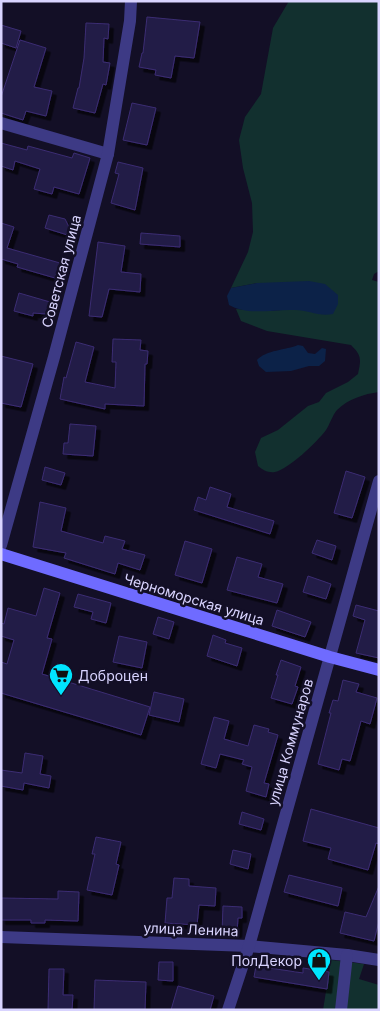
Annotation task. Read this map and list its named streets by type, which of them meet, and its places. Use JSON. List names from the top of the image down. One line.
{"streets":{"street":["Советская улица","Черноморская улица","улица Коммунаров","улица Ленина"]},"crossings":[["Черноморская улица","улица Коммунаров"],["улица Коммунаров","улица Ленина"]],"places":{"supermarket":["Доброцен"],"shop":["ПолДекор"]}}
